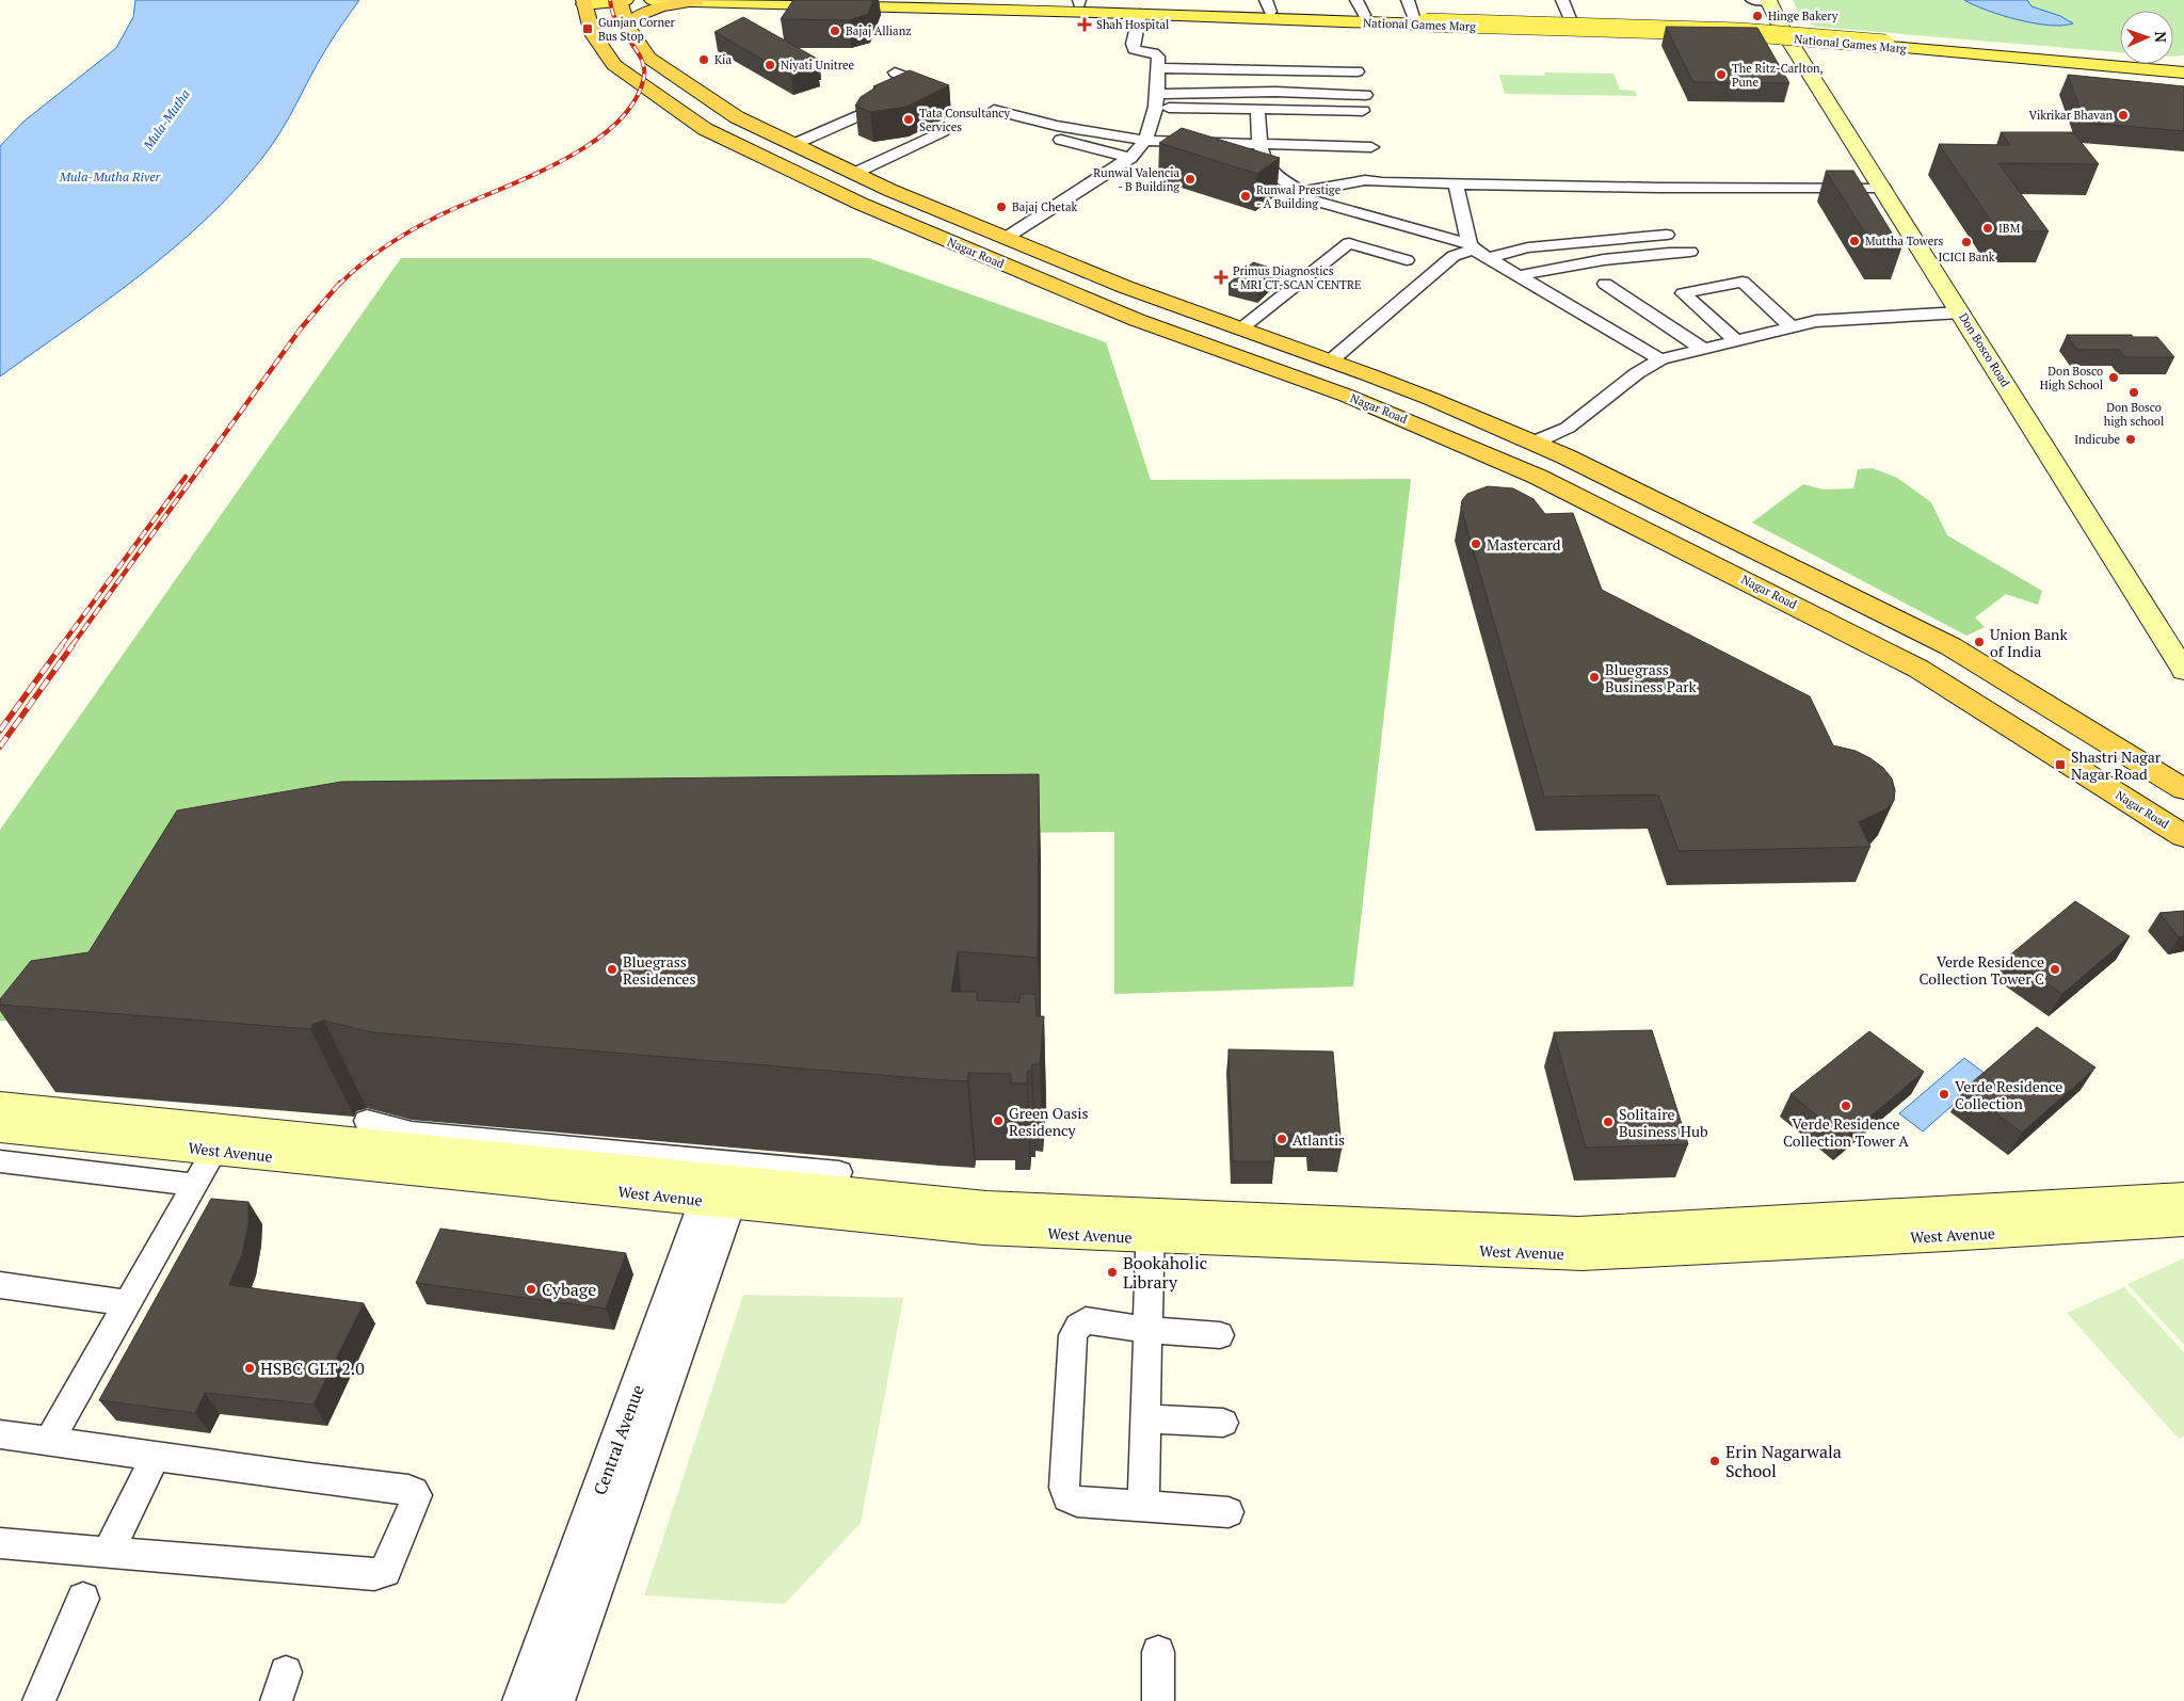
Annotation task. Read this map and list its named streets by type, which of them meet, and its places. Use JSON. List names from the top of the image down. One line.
{"streets":{"highway":["Nagar Road"],"main road":["National Games Marg","Don Bosco Road","West Avenue"],"street":["Central Avenue"]},"crossings":[["National Games Marg","Don Bosco Road"],["West Avenue","Central Avenue"]],"water":["Mula-Mutha","Mula-Mutha River"],"places":{"other":["Hinge Bakery","Bajaj Allianz","Kia","Niyati Unitree","The Ritz-Carlton, Pune","Vikrikar Bhavan","Tata Consultancy Services","Runwal Valencia - B Building","Runwal Prestige - A Building","Bajaj Chetak","IBM","Muttha Towers","ICICI Bank","Don Bosco High School","Don Bosco high school","Indicube","Mastercard","Union Bank of India","Bluegrass Business Park","Bluegrass Residences","Verde Residence Collection Tower C","Verde Residence Collection","Verde Residence Collection Tower A","Green Oasis Residency","Solitaire Business Hub","Atlantis","Bookaholic Library","Cybage","HSBC GLT 2.0","Erin Nagarwala School"],"health":["Shah Hospital","Primus Diagnostics - MRI CT-SCAN CENTRE"],"transit":["Gunjan Corner Bus Stop","Shastri Nagar Nagar Road"]},"north":"right"}
